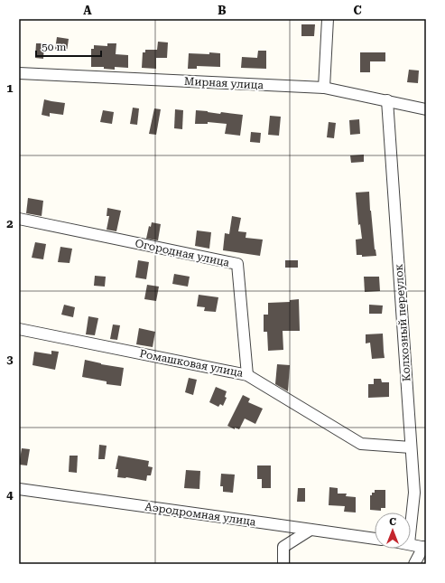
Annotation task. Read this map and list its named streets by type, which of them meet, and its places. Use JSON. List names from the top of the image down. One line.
{"streets":{"street":["Мирная улица","Огородная улица","Колхозный переулок","Ромашковая улица","Аэродромная улица"]},"crossings":[["Мирная улица","Колхозный переулок"],["Огородная улица","Ромашковая улица"],["Колхозный переулок","Ромашковая улица"]],"scale_bar":"50 m","north":"top","grid":{"columns":["A","B","C"],"rows":["1","2","3","4"]}}
